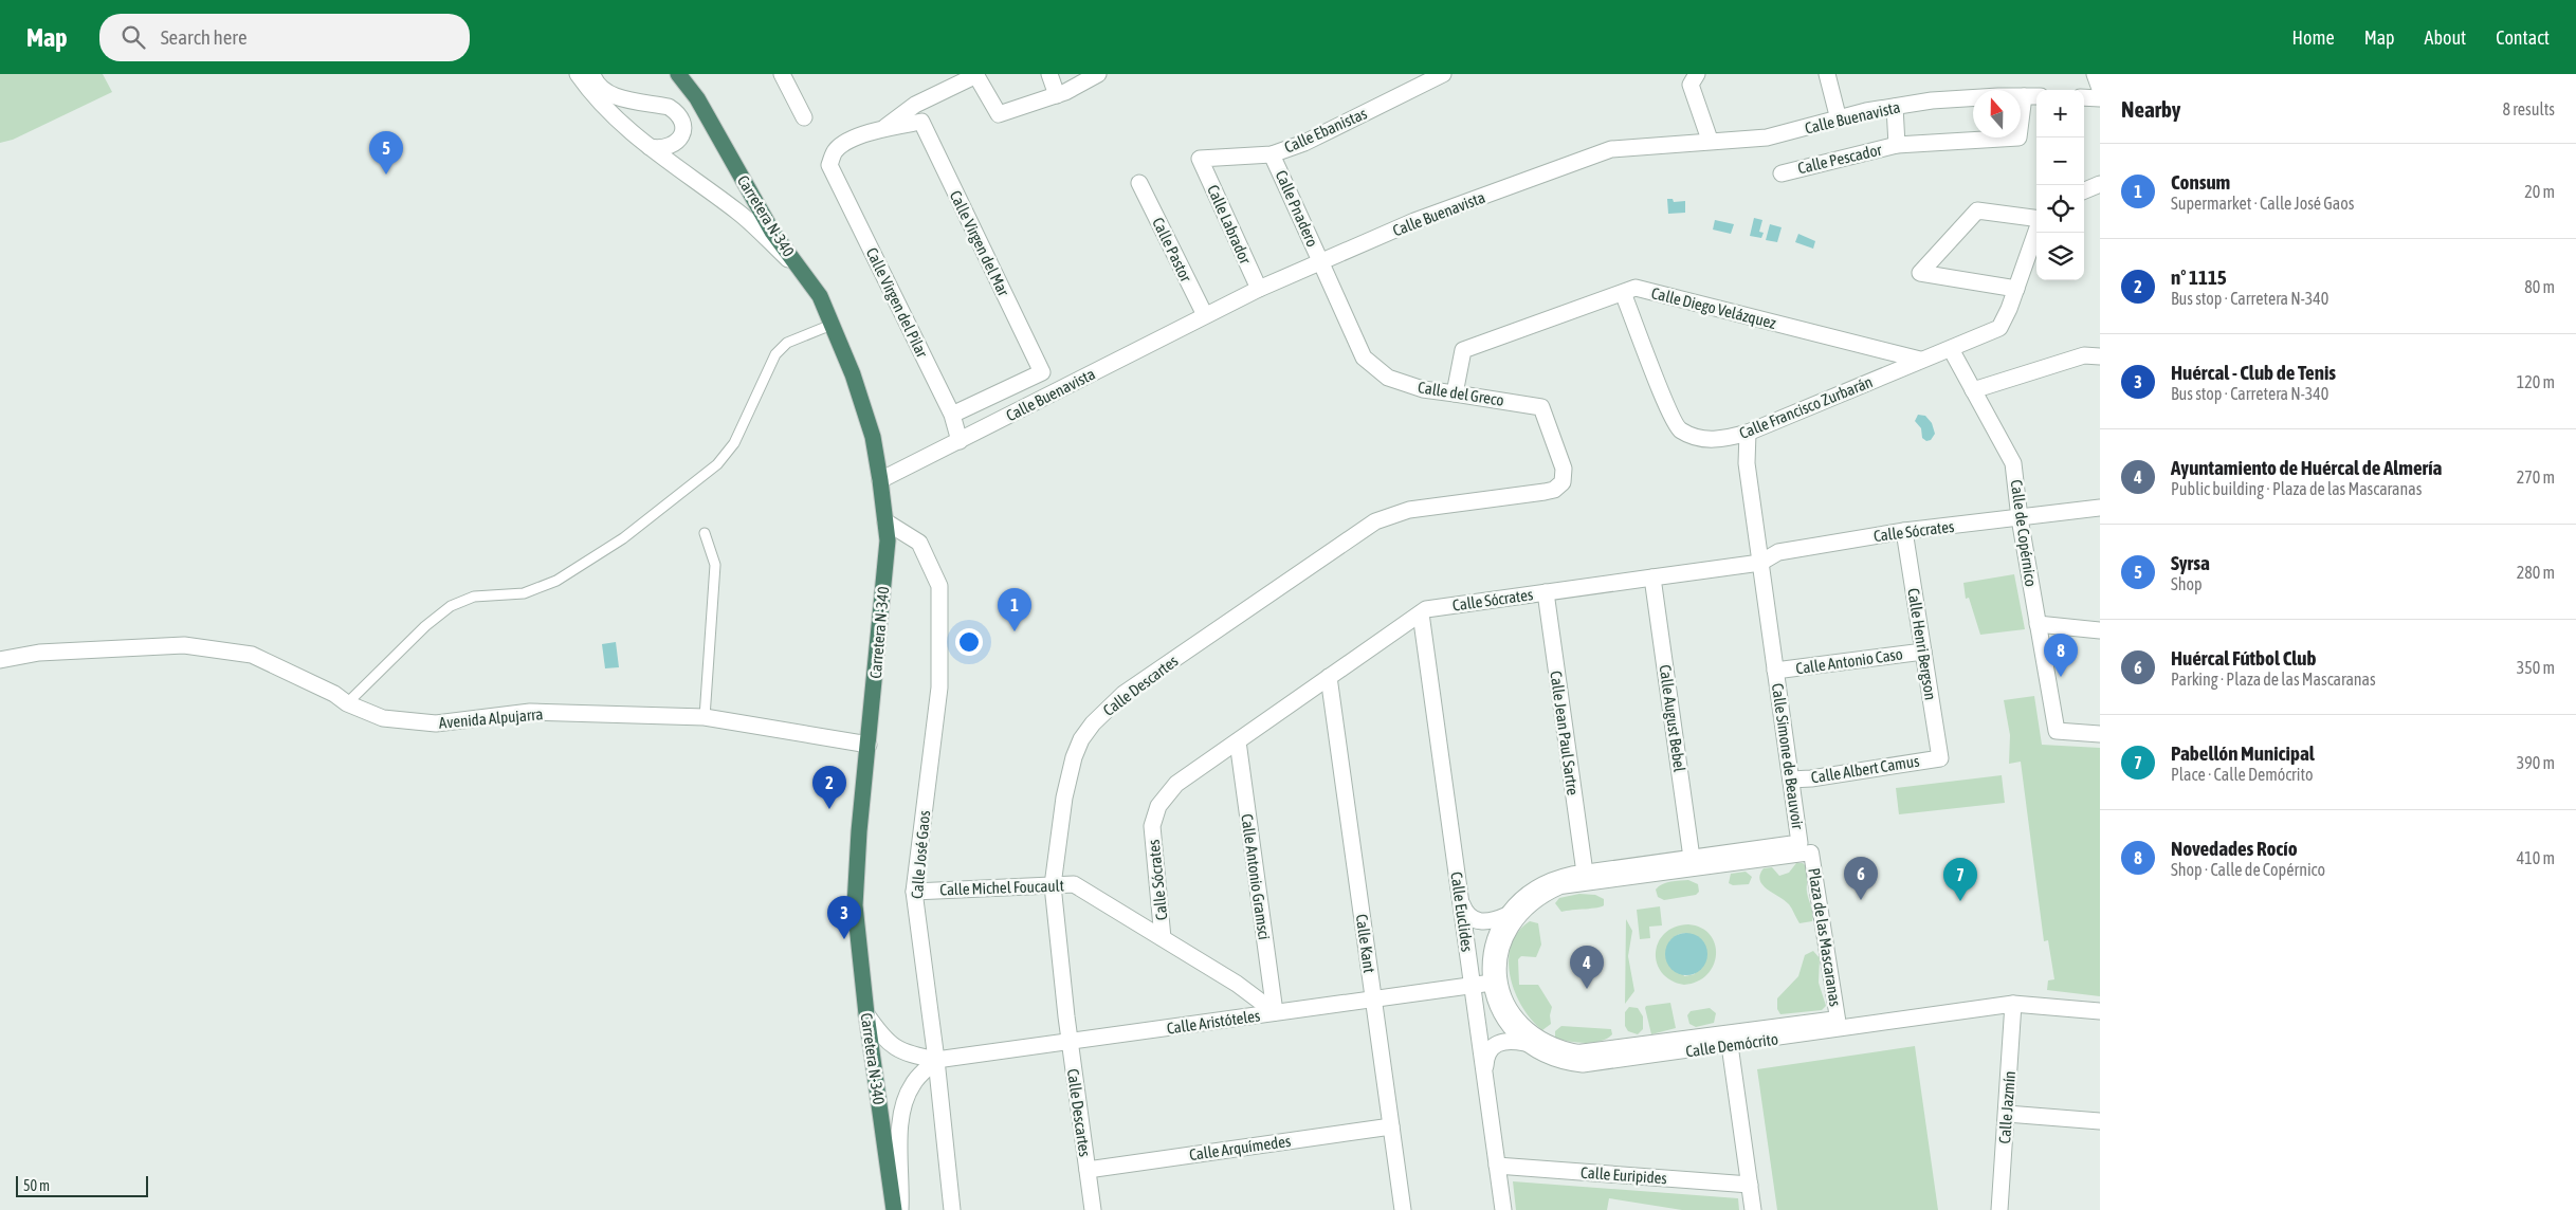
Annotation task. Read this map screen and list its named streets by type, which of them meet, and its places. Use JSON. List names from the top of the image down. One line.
{"streets":{"highway":["Carretera N-340"],"street":["Calle Buenavista","Calle Ebanistas","Calle Pescador","Calle Pnadero","Calle Labrador","Calle Virgen del Mar","Calle Pastor","Calle Virgen del Pilar","Calle Diego Velázquez","Calle del Greco","Calle Francisco Zurbarán","Calle Sócrates","Calle de Copérnico","Calle Henri Bergson","Calle Antonio Caso","Calle Descartes","Avenida Alpujarra","Calle August Bebel","Calle Jean Paul Sartre","Calle Simone de Beauvoir","Calle Albert Camus","Calle José Gaos","Calle Antonio Gramsci","Calle Michel Foucault","Calle Euclides","Plaza de las Mascaranas","Calle Kant","Calle Aristóteles","Calle Demócrito","Calle Jazmín","Calle Arquímedes","Calle Euripides"]},"crossings":[["Calle Buenavista","Calle Pescador"],["Calle Buenavista","Calle Pnadero"],["Calle Buenavista","Carretera N-340"],["Calle Buenavista","Calle Labrador"],["Calle Buenavista","Calle Pastor"],["Calle Buenavista","Calle Virgen del Pilar"],["Calle Buenavista","Calle del Greco"],["Calle Ebanistas","Calle Pnadero"],["Calle Ebanistas","Calle Labrador"],["Calle Pnadero","Calle del Greco"],["Carretera N-340","Avenida Alpujarra"],["Carretera N-340","Calle José Gaos"],["Carretera N-340","Calle Aristóteles"],["Calle Virgen del Mar","Calle Virgen del Pilar"],["Calle Diego Velázquez","Calle del Greco"],["Calle Diego Velázquez","Calle Francisco Zurbarán"],["Calle del Greco","Calle Descartes"],["Calle Francisco Zurbarán","Calle de Copérnico"],["Calle Francisco Zurbarán","Calle Simone de Beauvoir"],["Calle Sócrates","Calle de Copérnico"],["Calle Sócrates","Calle Henri Bergson"],["Calle Sócrates","Calle August Bebel"],["Calle Sócrates","Calle Jean Paul Sartre"],["Calle Sócrates","Calle Simone de Beauvoir"],["Calle Sócrates","Calle Antonio Gramsci"],["Calle Sócrates","Calle Michel Foucault"],["Calle Sócrates","Calle Euclides"],["Calle Sócrates","Calle Kant"],["Calle Henri Bergson","Calle Antonio Caso"],["Calle Henri Bergson","Calle Albert Camus"],["Calle Antonio Caso","Calle Simone de Beauvoir"],["Calle Descartes","Calle Michel Foucault"],["Calle Descartes","Calle Aristóteles"],["Calle Descartes","Calle Arquímedes"],["Calle August Bebel","Calle Simone de Beauvoir"],["Calle Simone de Beauvoir","Calle Albert Camus"],["Calle José Gaos","Calle Michel Foucault"],["Calle José Gaos","Calle Aristóteles"],["Calle Antonio Gramsci","Calle Michel Foucault"],["Calle Antonio Gramsci","Calle Aristóteles"],["Calle Michel Foucault","Calle Aristóteles"],["Calle Euclides","Calle Aristóteles"],["Calle Euclides","Calle Euripides"],["Calle Kant","Calle Aristóteles"],["Calle Kant","Calle Arquímedes"],["Calle Aristóteles","Calle Demócrito"],["Calle Demócrito","Calle Jazmín"]],"scale_bar":"50 m","north":"top","page":{"header":"Map","search":"Search here","nav":["Home","Map","About","Contact"],"heading":["Nearby","8 results"],"map_buttons":["+","−"],"pins":["5","1","8","2","6","7","3","4"],"list":[{"mark":"1","name":"Consum","note":"Supermarket · Calle José Gaos","value":"20 m"},{"mark":"2","name":"n° 1115","note":"Bus stop · Carretera N-340","value":"80 m"},{"mark":"3","name":"Huércal - Club de Tenis","note":"Bus stop · Carretera N-340","value":"120 m"},{"mark":"4","name":"Ayuntamiento de Huércal de Almería","note":"Public building · Plaza de las Mascaranas","value":"270 m"},{"mark":"5","name":"Syrsa","note":"Shop","value":"280 m"},{"mark":"6","name":"Huércal Fútbol Club","note":"Parking · Plaza de las Mascaranas","value":"350 m"},{"mark":"7","name":"Pabellón Municipal","note":"Place · Calle Demócrito","value":"390 m"},{"mark":"8","name":"Novedades Rocío","note":"Shop · Calle de Copérnico","value":"410 m"}],"scale":"50 m"}}
